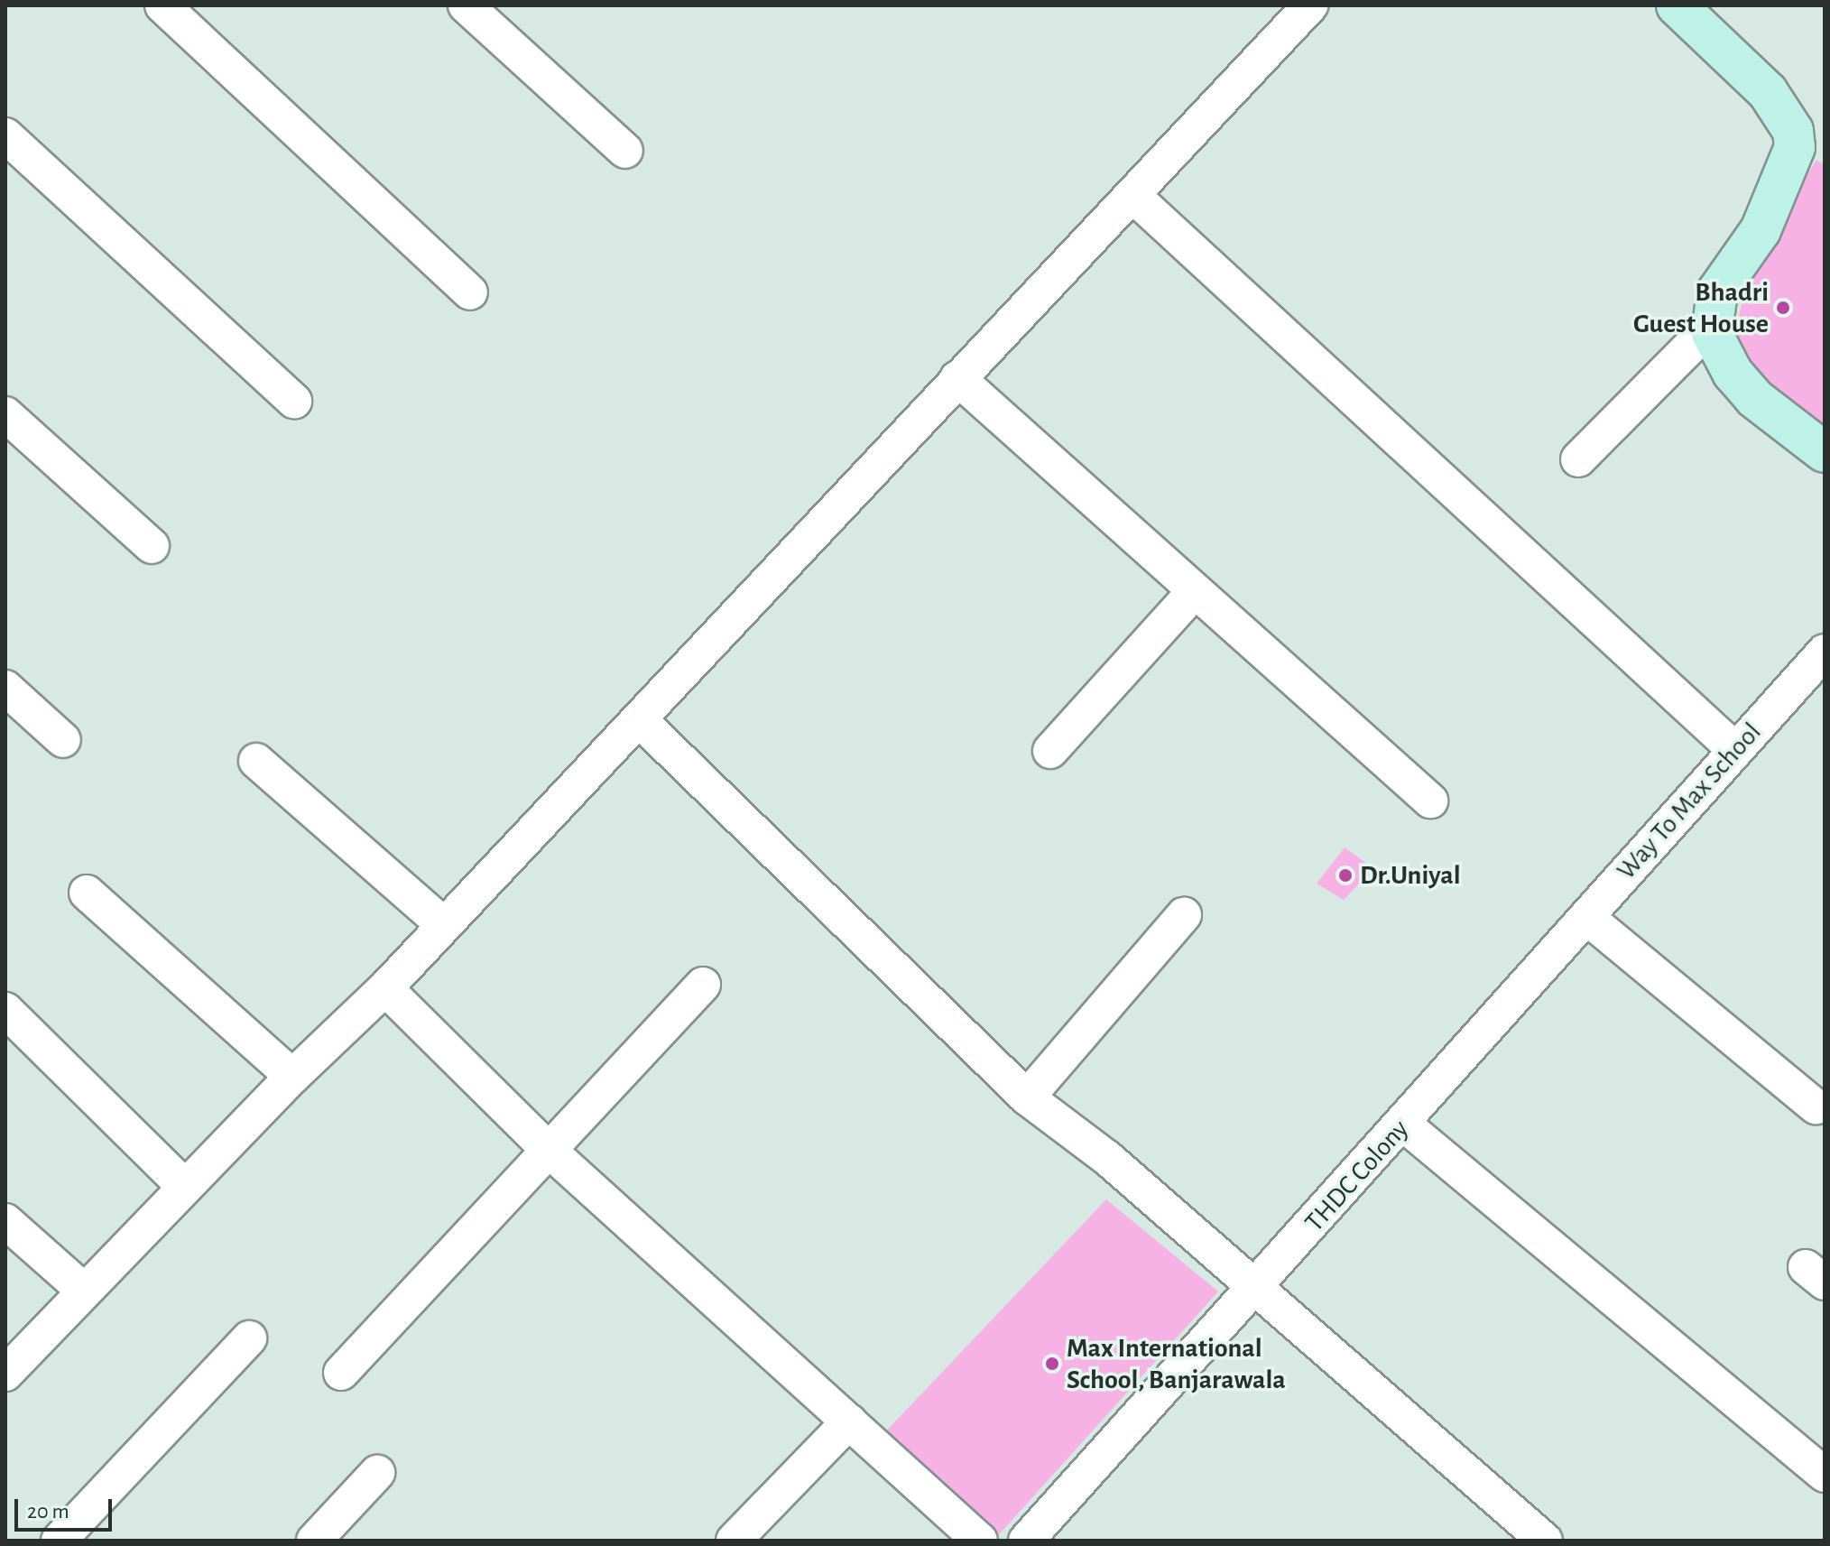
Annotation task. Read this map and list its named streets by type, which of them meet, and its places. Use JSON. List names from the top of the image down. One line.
{"streets":{"street":["Way To Max School","THDC Colony"]},"crossings":[["Way To Max School","THDC Colony"]],"places":["Bhadri Guest House","Dr.Uniyal","Max International School, Banjarawala"],"scale_bar":"20 m"}
